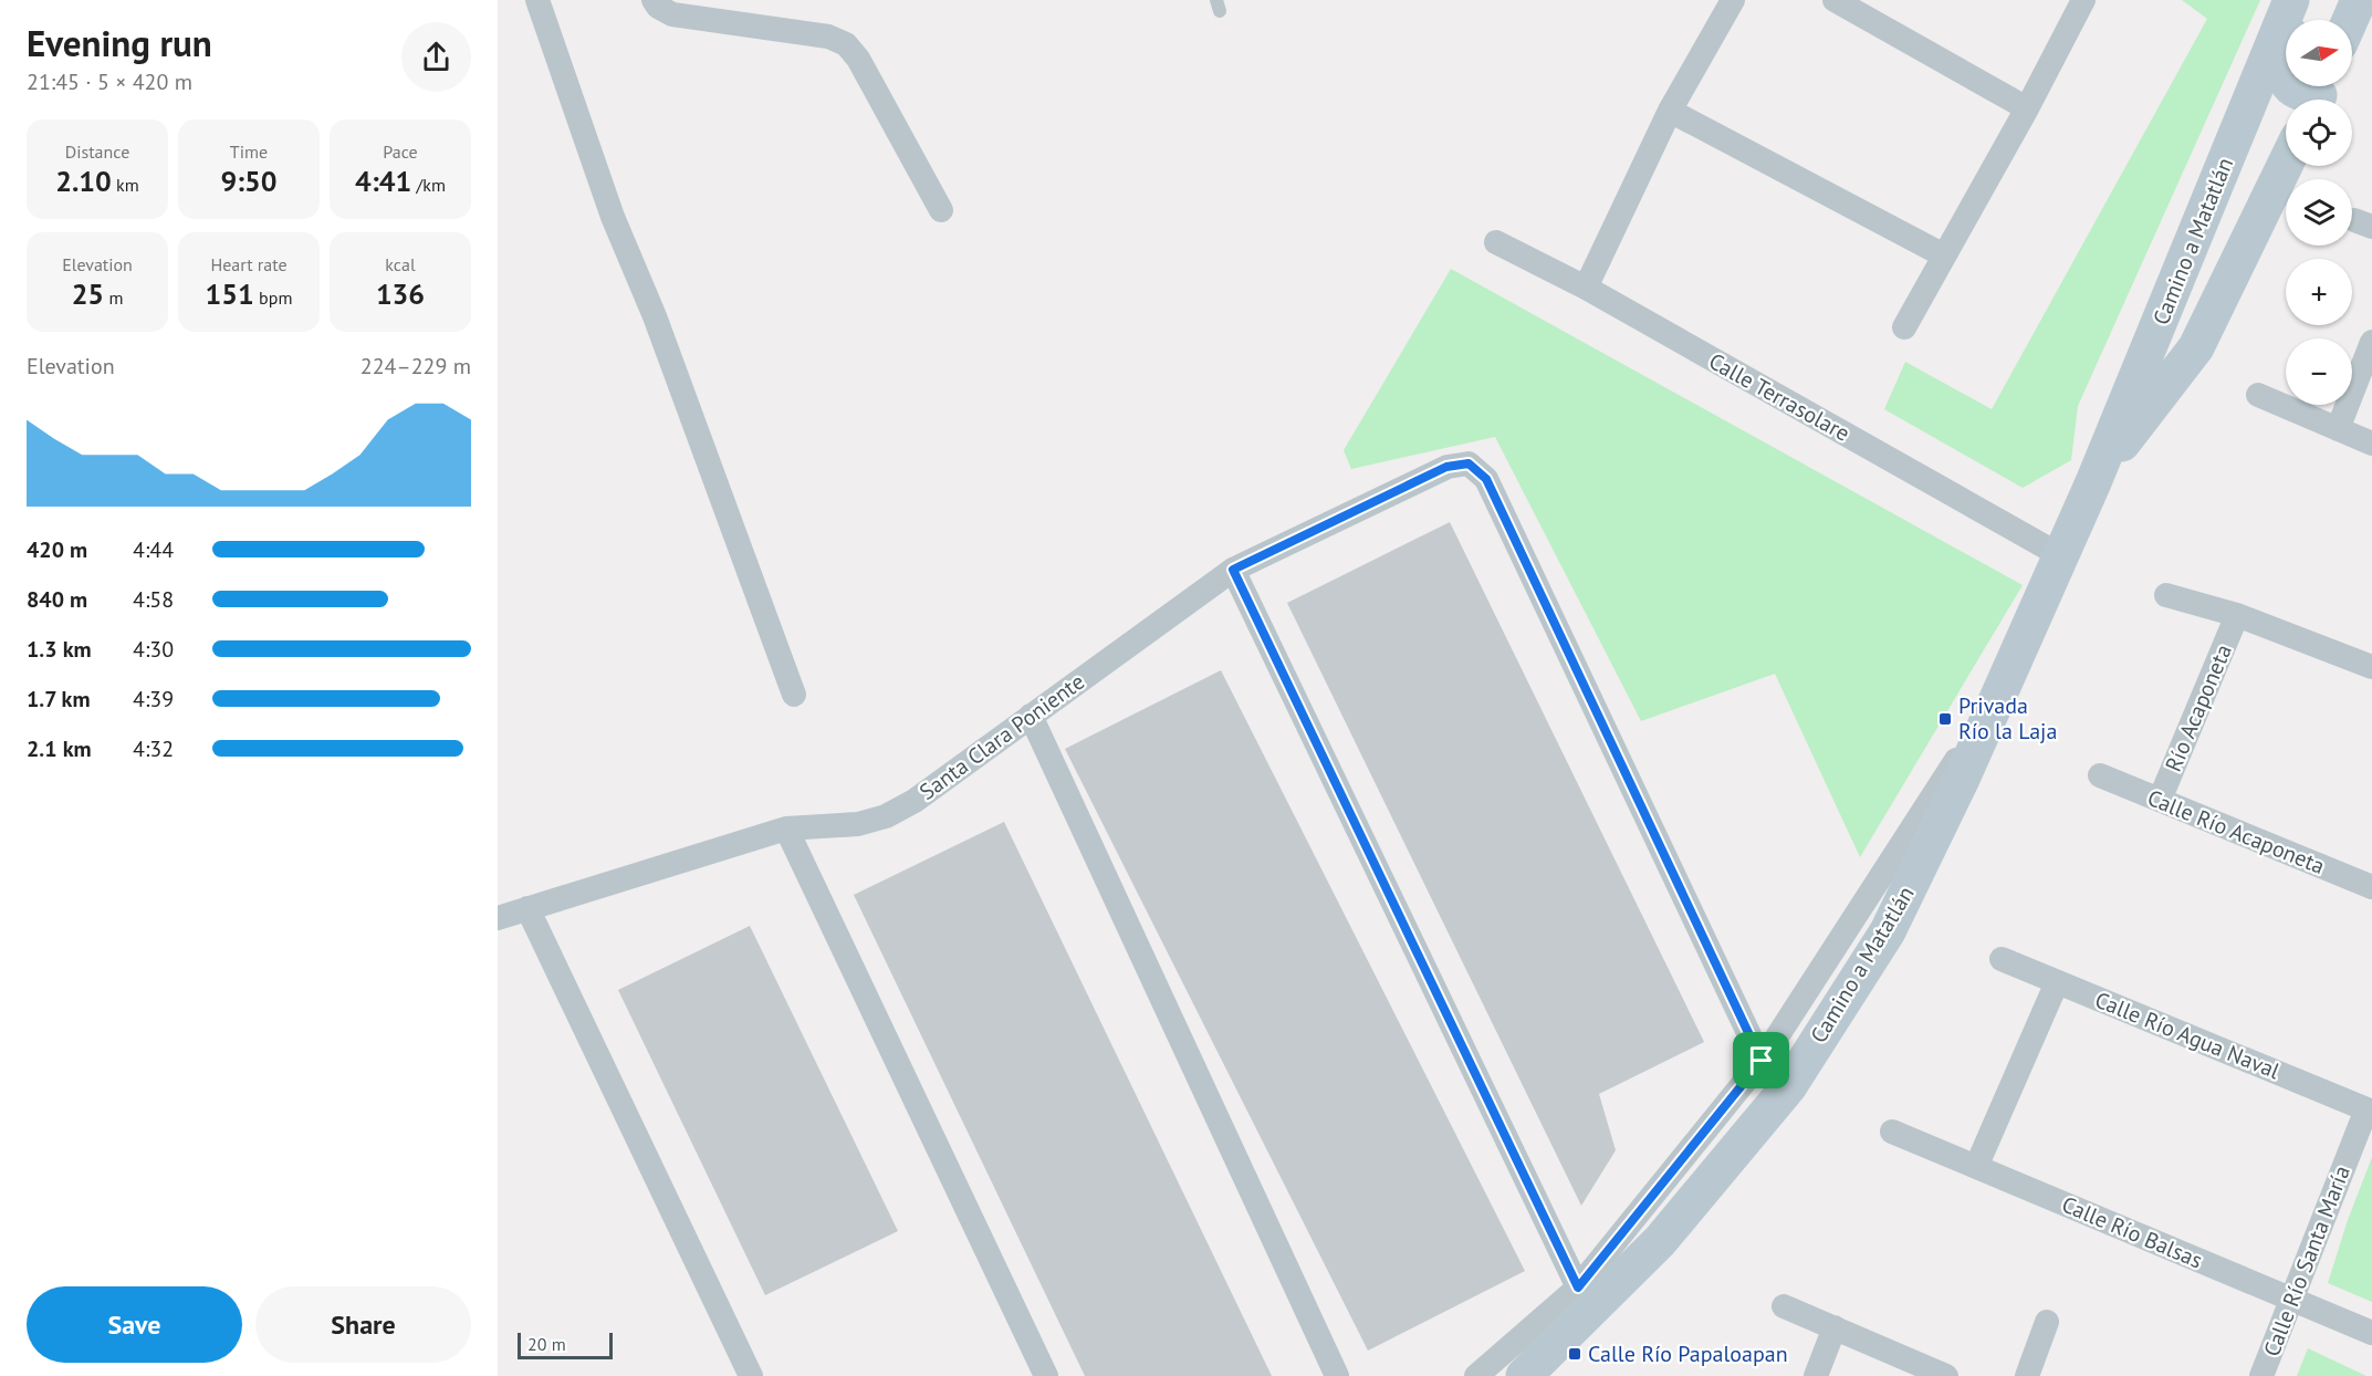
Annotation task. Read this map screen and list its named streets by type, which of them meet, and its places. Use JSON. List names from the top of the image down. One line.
{"streets":{"street":["Camino a Matatlán","Calle Terrasolare","Río Acaponeta","Santa Clara Poniente","Calle Río Acaponeta","Calle Río Agua Naval","Calle Río Balsas","Calle Río Santa María"]},"crossings":[["Camino a Matatlán","Calle Terrasolare"],["Río Acaponeta","Calle Río Acaponeta"],["Calle Río Agua Naval","Calle Río Santa María"],["Calle Río Balsas","Calle Río Santa María"]],"places":{"transit":["Privada Río la Laja","Calle Río Papaloapan"]},"scale_bar":"20 m","north":"right","page":{"heading":["Evening run","21:45 · 5 × 420 m"],"map_buttons":["+","−"],"stats":[["Distance","2.10 km"],["Time","9:50"],["Pace","4:41 /km"],["Elevation","25 m"],["Heart rate","151 bpm"],["kcal","136"]],"chart":["Elevation","224–229 m"],"list":[{"name":"420 m","note":"4:44"},{"name":"840 m","note":"4:58"},{"name":"1.3 km","note":"4:30"},{"name":"1.7 km","note":"4:39"},{"name":"2.1 km","note":"4:32"}],"buttons":["Save","Share"],"scale":"20 m"}}
